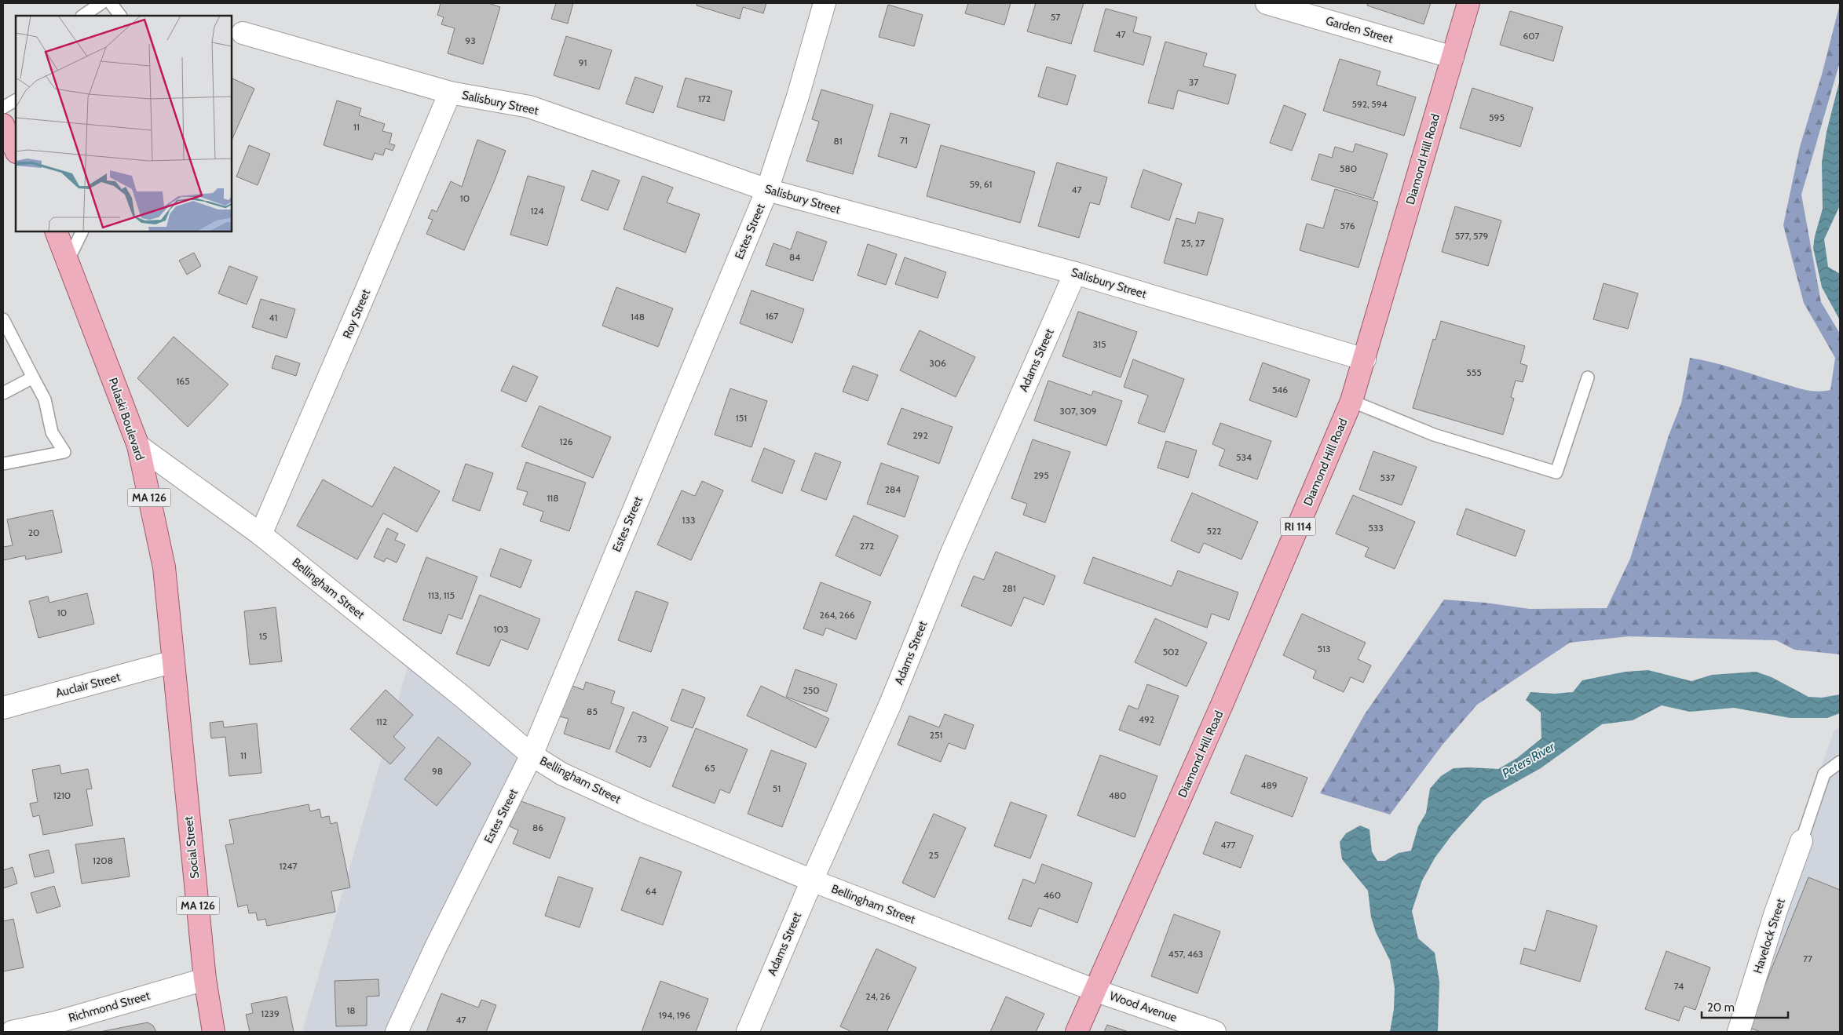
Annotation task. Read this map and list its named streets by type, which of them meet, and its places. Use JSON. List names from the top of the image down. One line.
{"streets":{"main road":["Diamond Hill Road","Pulaski Boulevard","MA 126","RI 114","Social Street"],"street":["Garden Street","Salisbury Street","Estes Street","Roy Street","Adams Street","Bellingham Street","Auclair Street","Havelock Street","Richmond Street","Wood Avenue"]},"crossings":[["Garden Street","Diamond Hill Road"],["Salisbury Street","Diamond Hill Road"],["Salisbury Street","Estes Street"],["Salisbury Street","Roy Street"],["Salisbury Street","Adams Street"],["Diamond Hill Road","Bellingham Street"],["Diamond Hill Road","Wood Avenue"],["Estes Street","Bellingham Street"],["Roy Street","Bellingham Street"],["Adams Street","Bellingham Street"],["Pulaski Boulevard","Bellingham Street"],["Pulaski Boulevard","Auclair Street"],["Pulaski Boulevard","Social Street"],["Bellingham Street","Wood Avenue"],["Social Street","Richmond Street"]],"water":["Peters River"],"house_numbers":["57","47","607","93","91","37","172","592, 594","595","11","71","81","580","59, 61","47","10","124","576","577, 579","25, 27","84","167","148","41","315","306","555","165","546","307, 309","151","292","126","534","295","537","284","118","133","533","522","20","272","281","113, 115","10","264, 266","103","15","513","502","250","85","492","112","251","73","11","65","98","489","51","1210","480","86","477","25","1208","1247","64","460","457, 463","77","74","24, 26","18","1239","194, 196","47"],"scale_bar":"20 m"}
